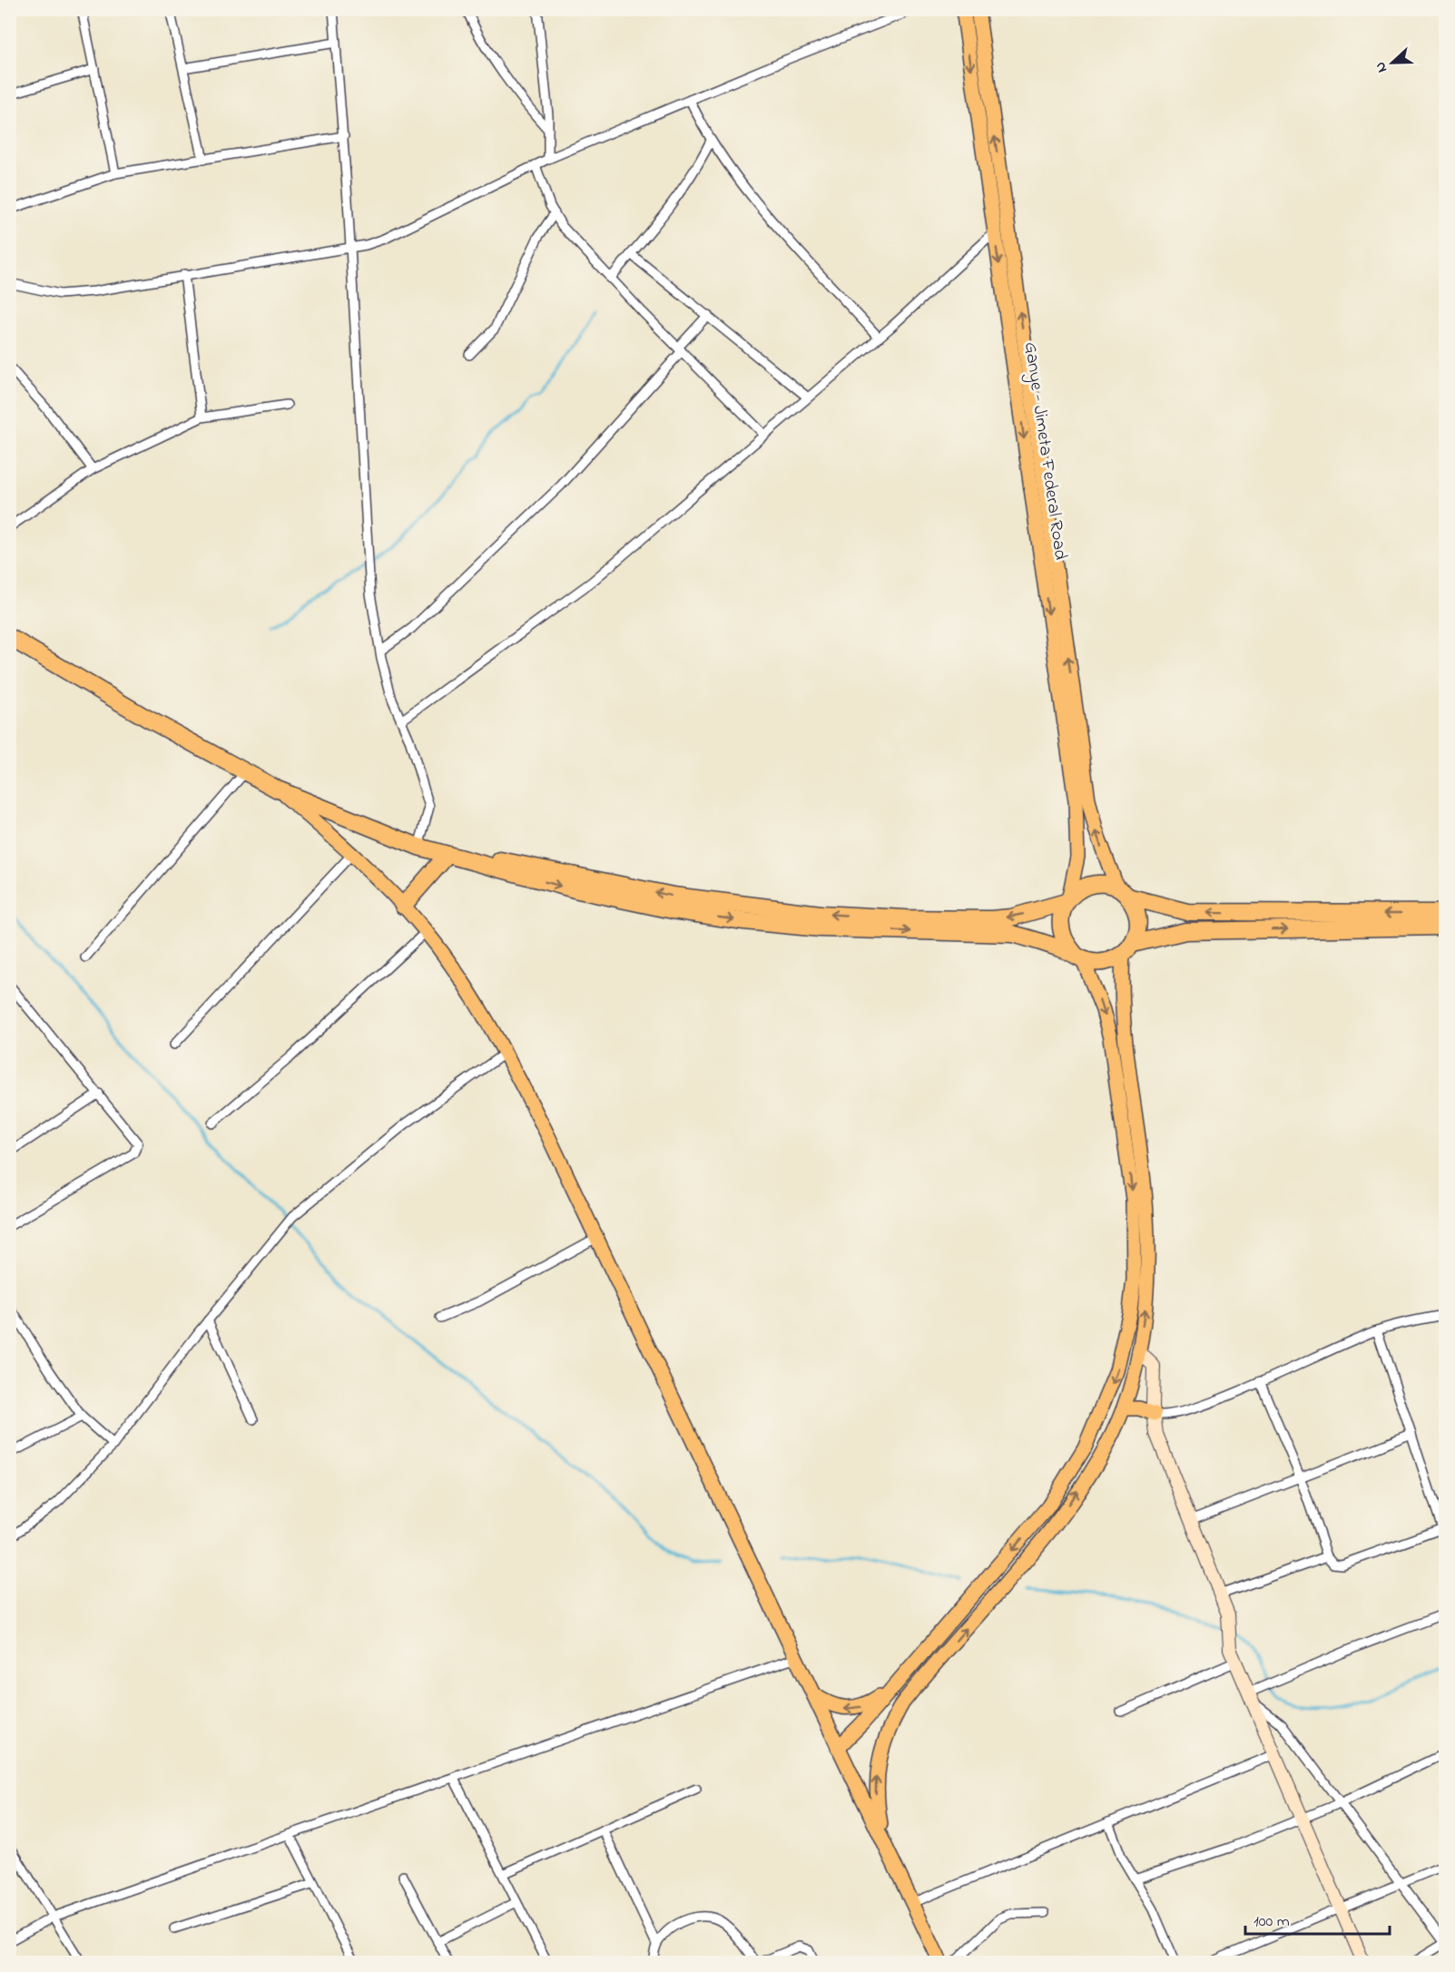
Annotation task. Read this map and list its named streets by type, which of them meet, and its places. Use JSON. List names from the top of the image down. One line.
{"streets":{"main road":["Ganye - Jimeta Federal Road"]},"scale_bar":"100 m","north":"left"}
